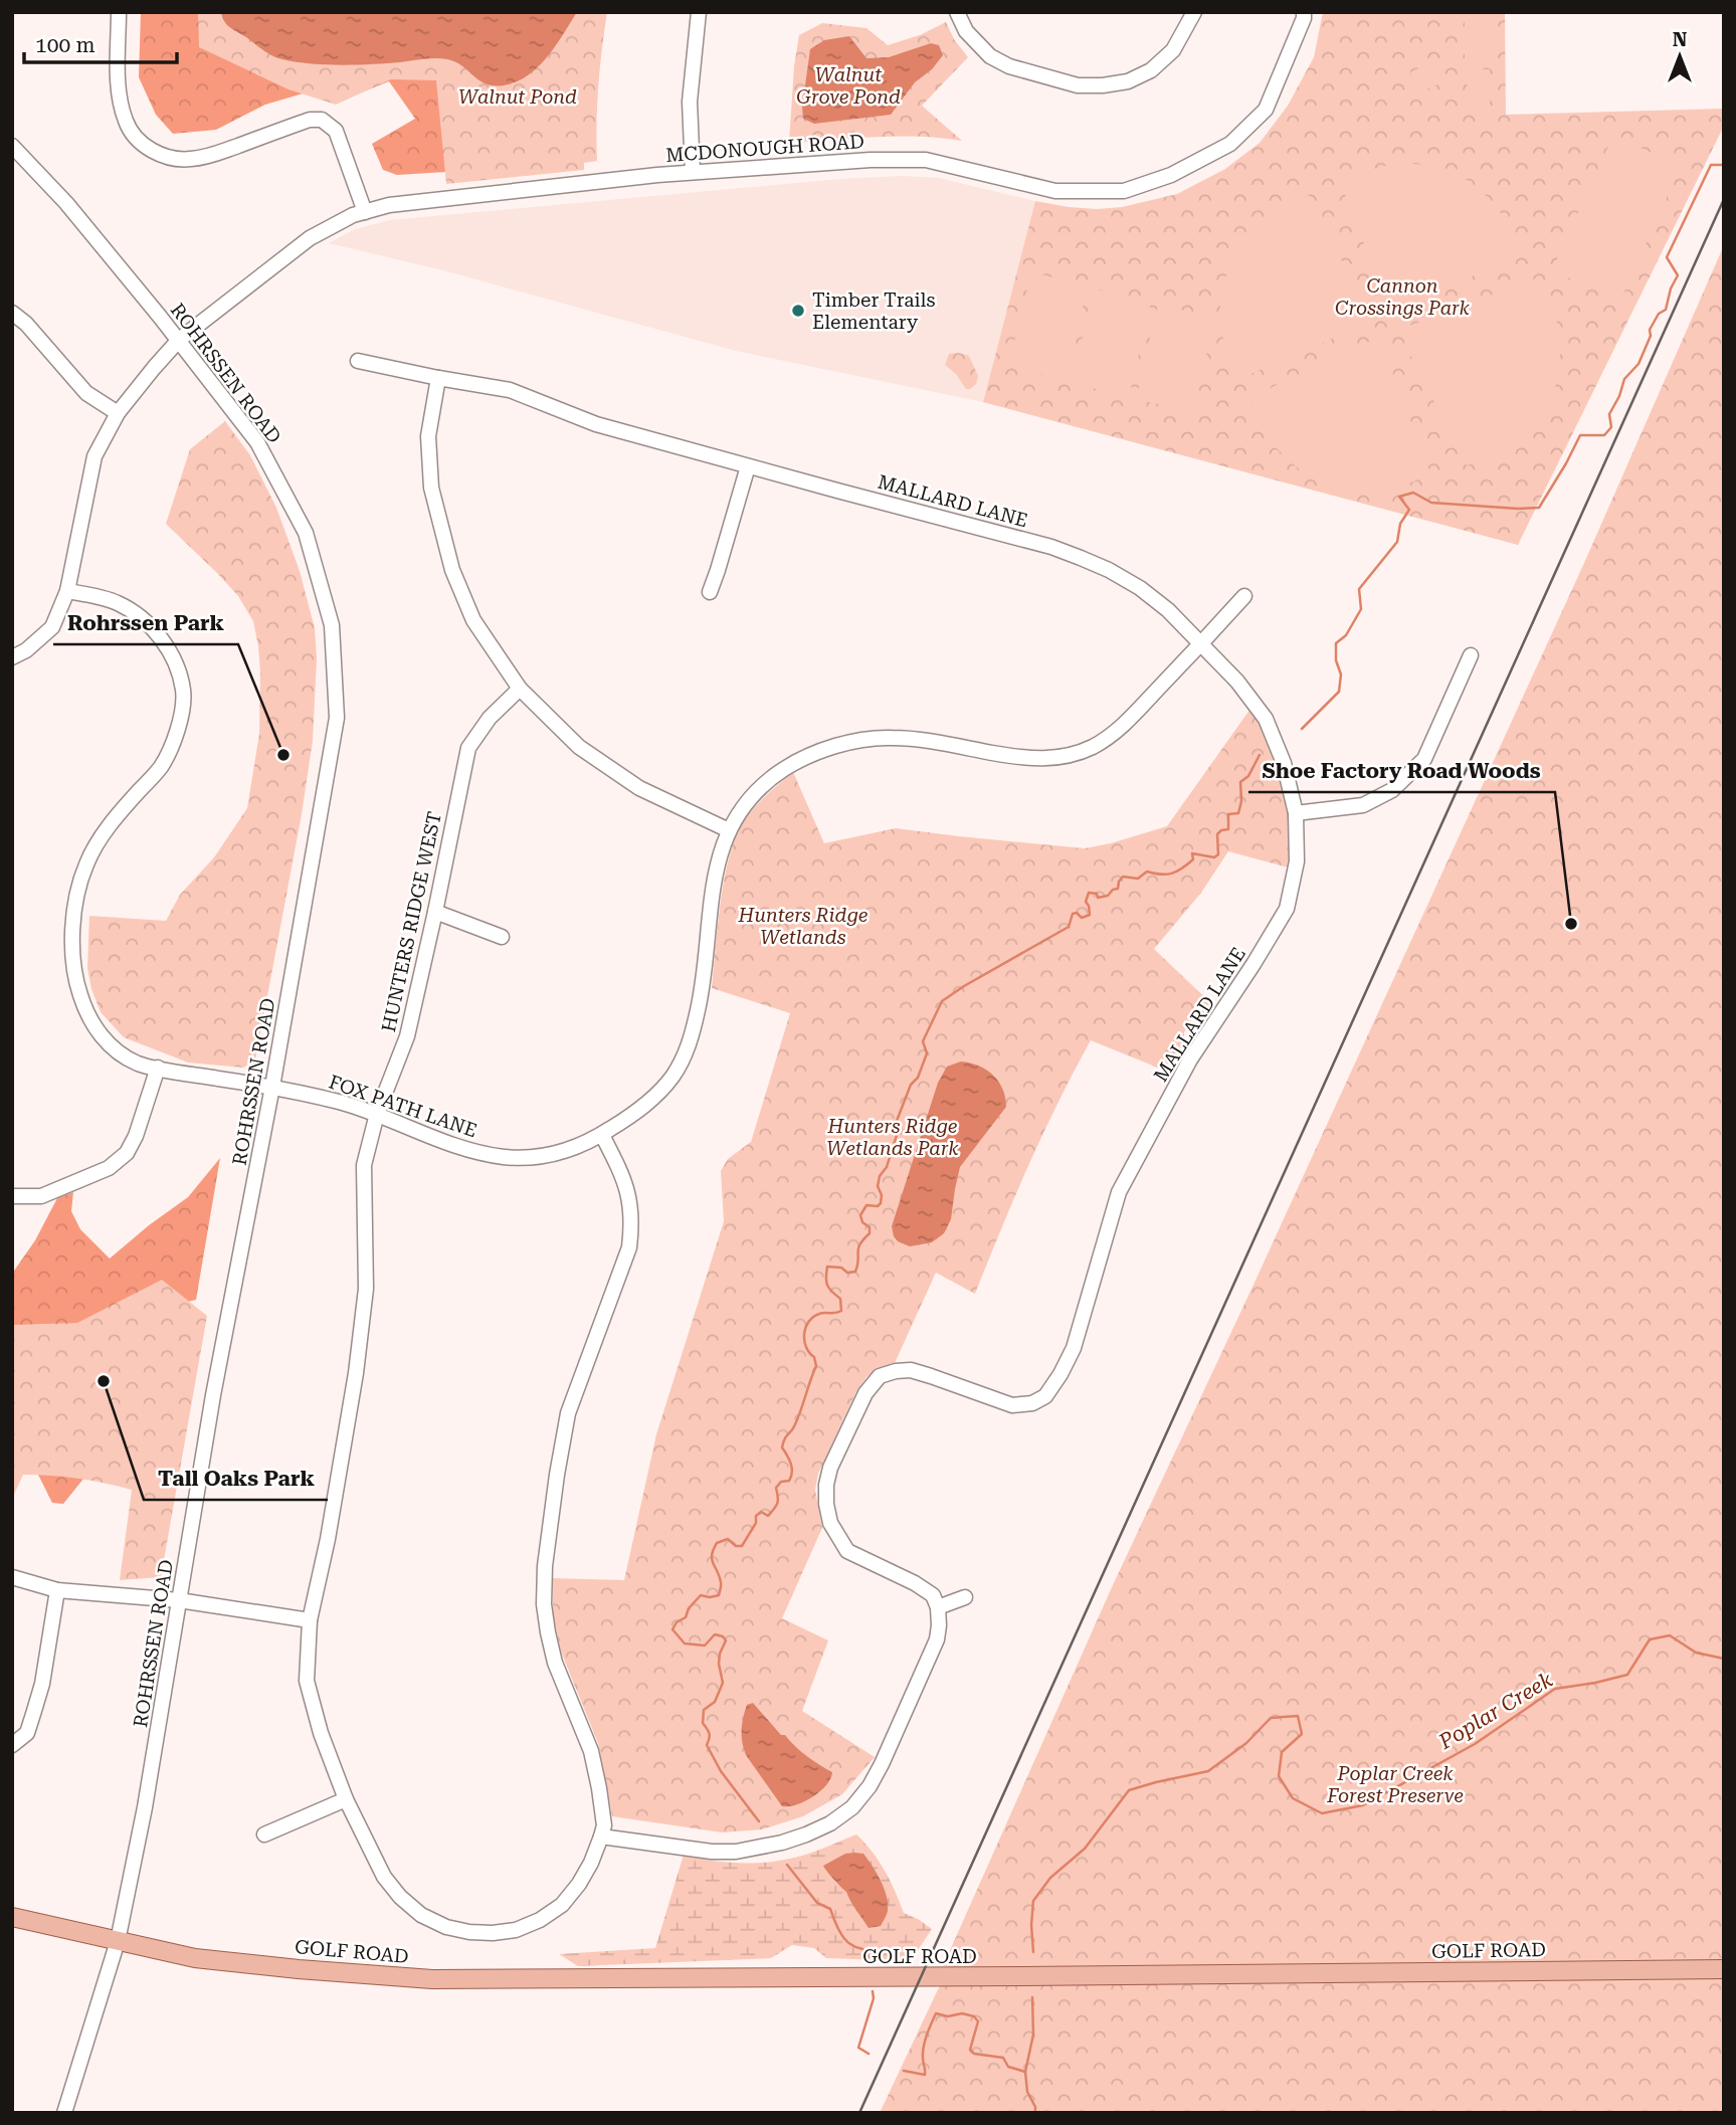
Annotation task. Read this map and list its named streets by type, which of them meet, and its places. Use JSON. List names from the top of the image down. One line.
{"streets":{"main road":["GOLF ROAD"],"street":["MCDONOUGH ROAD","ROHRSSEN ROAD","MALLARD LANE","HUNTERS RIDGE WEST","FOX PATH LANE"]},"crossings":[["MCDONOUGH ROAD","ROHRSSEN ROAD"],["MCDONOUGH ROAD","FOX PATH LANE"],["ROHRSSEN ROAD","FOX PATH LANE"],["ROHRSSEN ROAD","GOLF ROAD"],["MALLARD LANE","FOX PATH LANE"],["HUNTERS RIDGE WEST","FOX PATH LANE"]],"water":["Poplar Creek"],"parks":["Walnut Grove Pond","Walnut Pond","Cannon Crossings Park","Hunters Ridge Wetlands","Hunters Ridge Wetlands Park","Poplar Creek Forest Preserve"],"places":["Timber Trails Elementary","Rohrssen Park","Shoe Factory Road Woods","Tall Oaks Park"],"scale_bar":"100 m","north":"top"}
